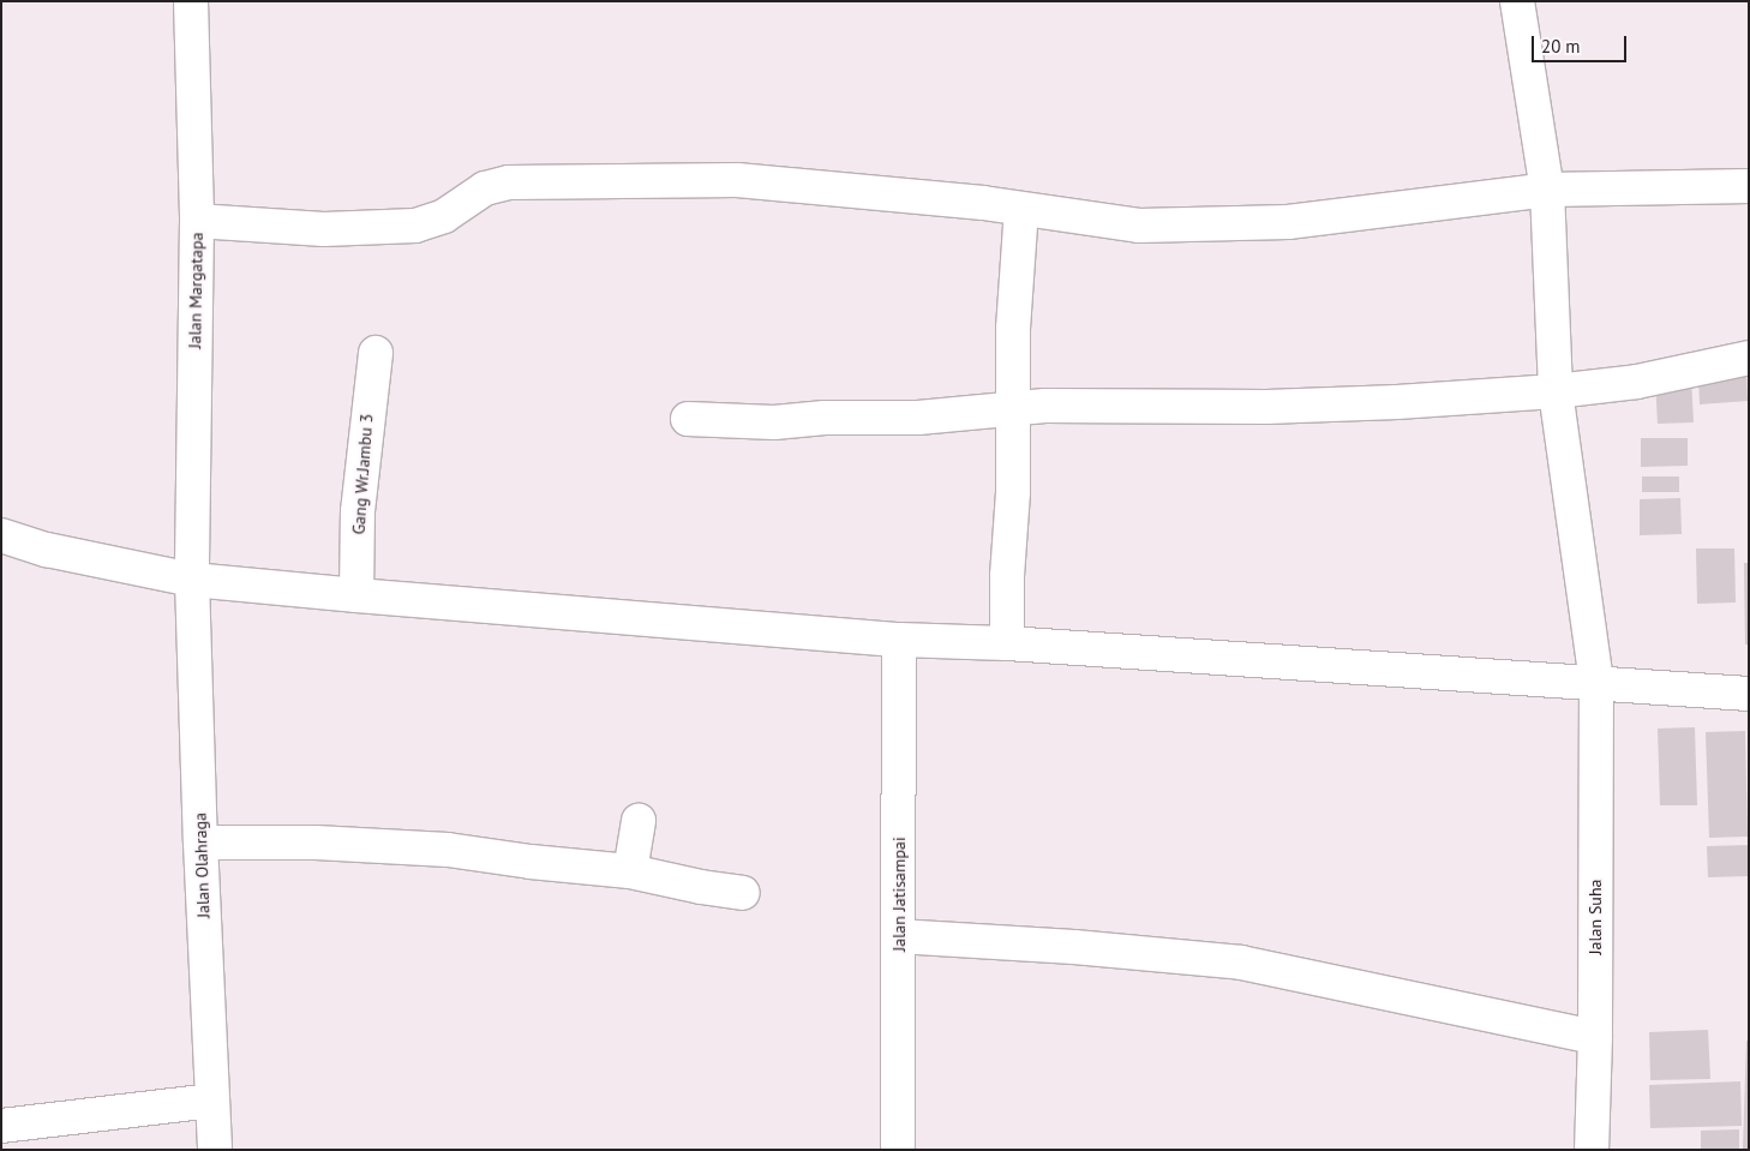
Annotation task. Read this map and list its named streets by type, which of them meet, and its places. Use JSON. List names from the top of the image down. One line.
{"streets":{"street":["Jalan Margatapa","Gang Wr.Jambu 3","Jalan Olahraga","Jalan Jatisampai","Jalan Suha"]},"crossings":[["Jalan Margatapa","Jalan Olahraga"]],"scale_bar":"20 m"}
